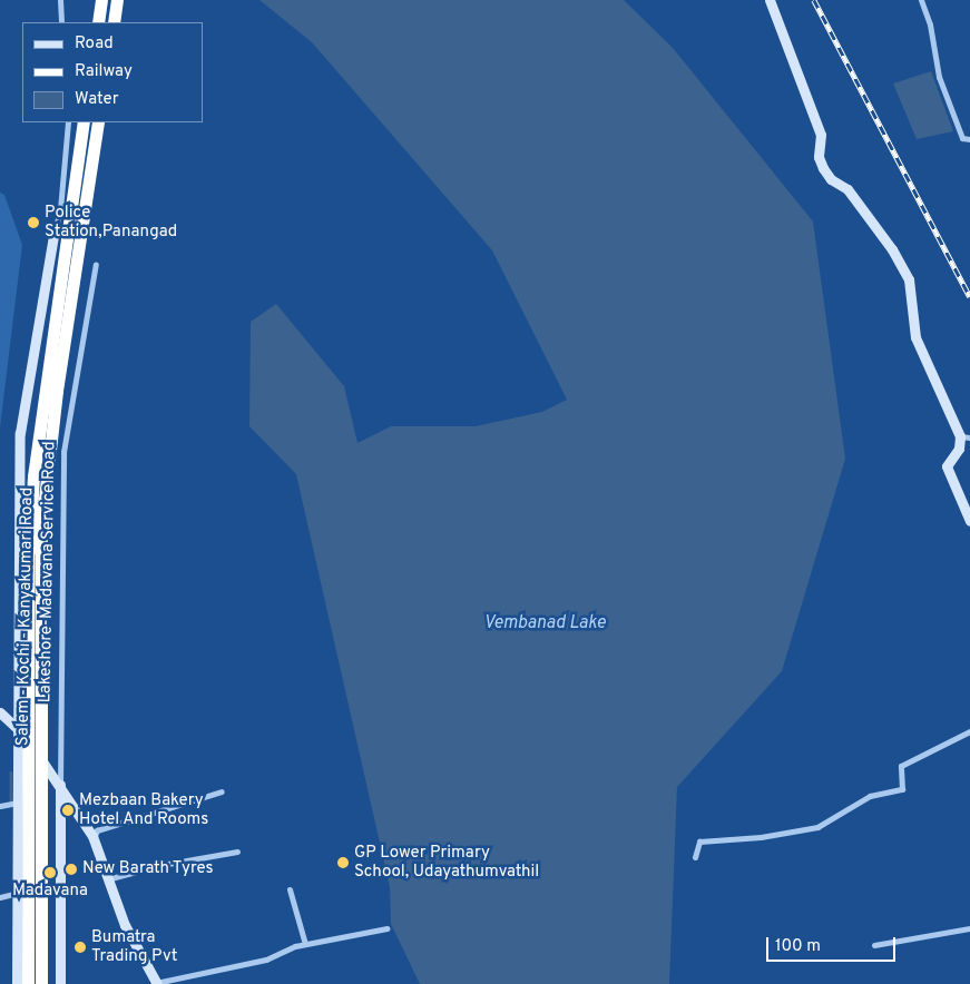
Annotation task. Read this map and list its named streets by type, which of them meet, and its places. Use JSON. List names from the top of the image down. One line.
{"streets":{"highway":["Salem - Kochi - Kanyakumari Road"],"street":["Lakeshore-Madavana Service Road"]},"water":["Vembanad Lake"],"places":["Police Station,Panangad","Mezbaan Bakery Hotel And Rooms","GP Lower Primary School, Udayathumvathil","New Barath Tyres","Madavana","Bumatra Trading Pvt"],"legend":["Road","Railway","Water"],"scale_bar":"100 m"}
